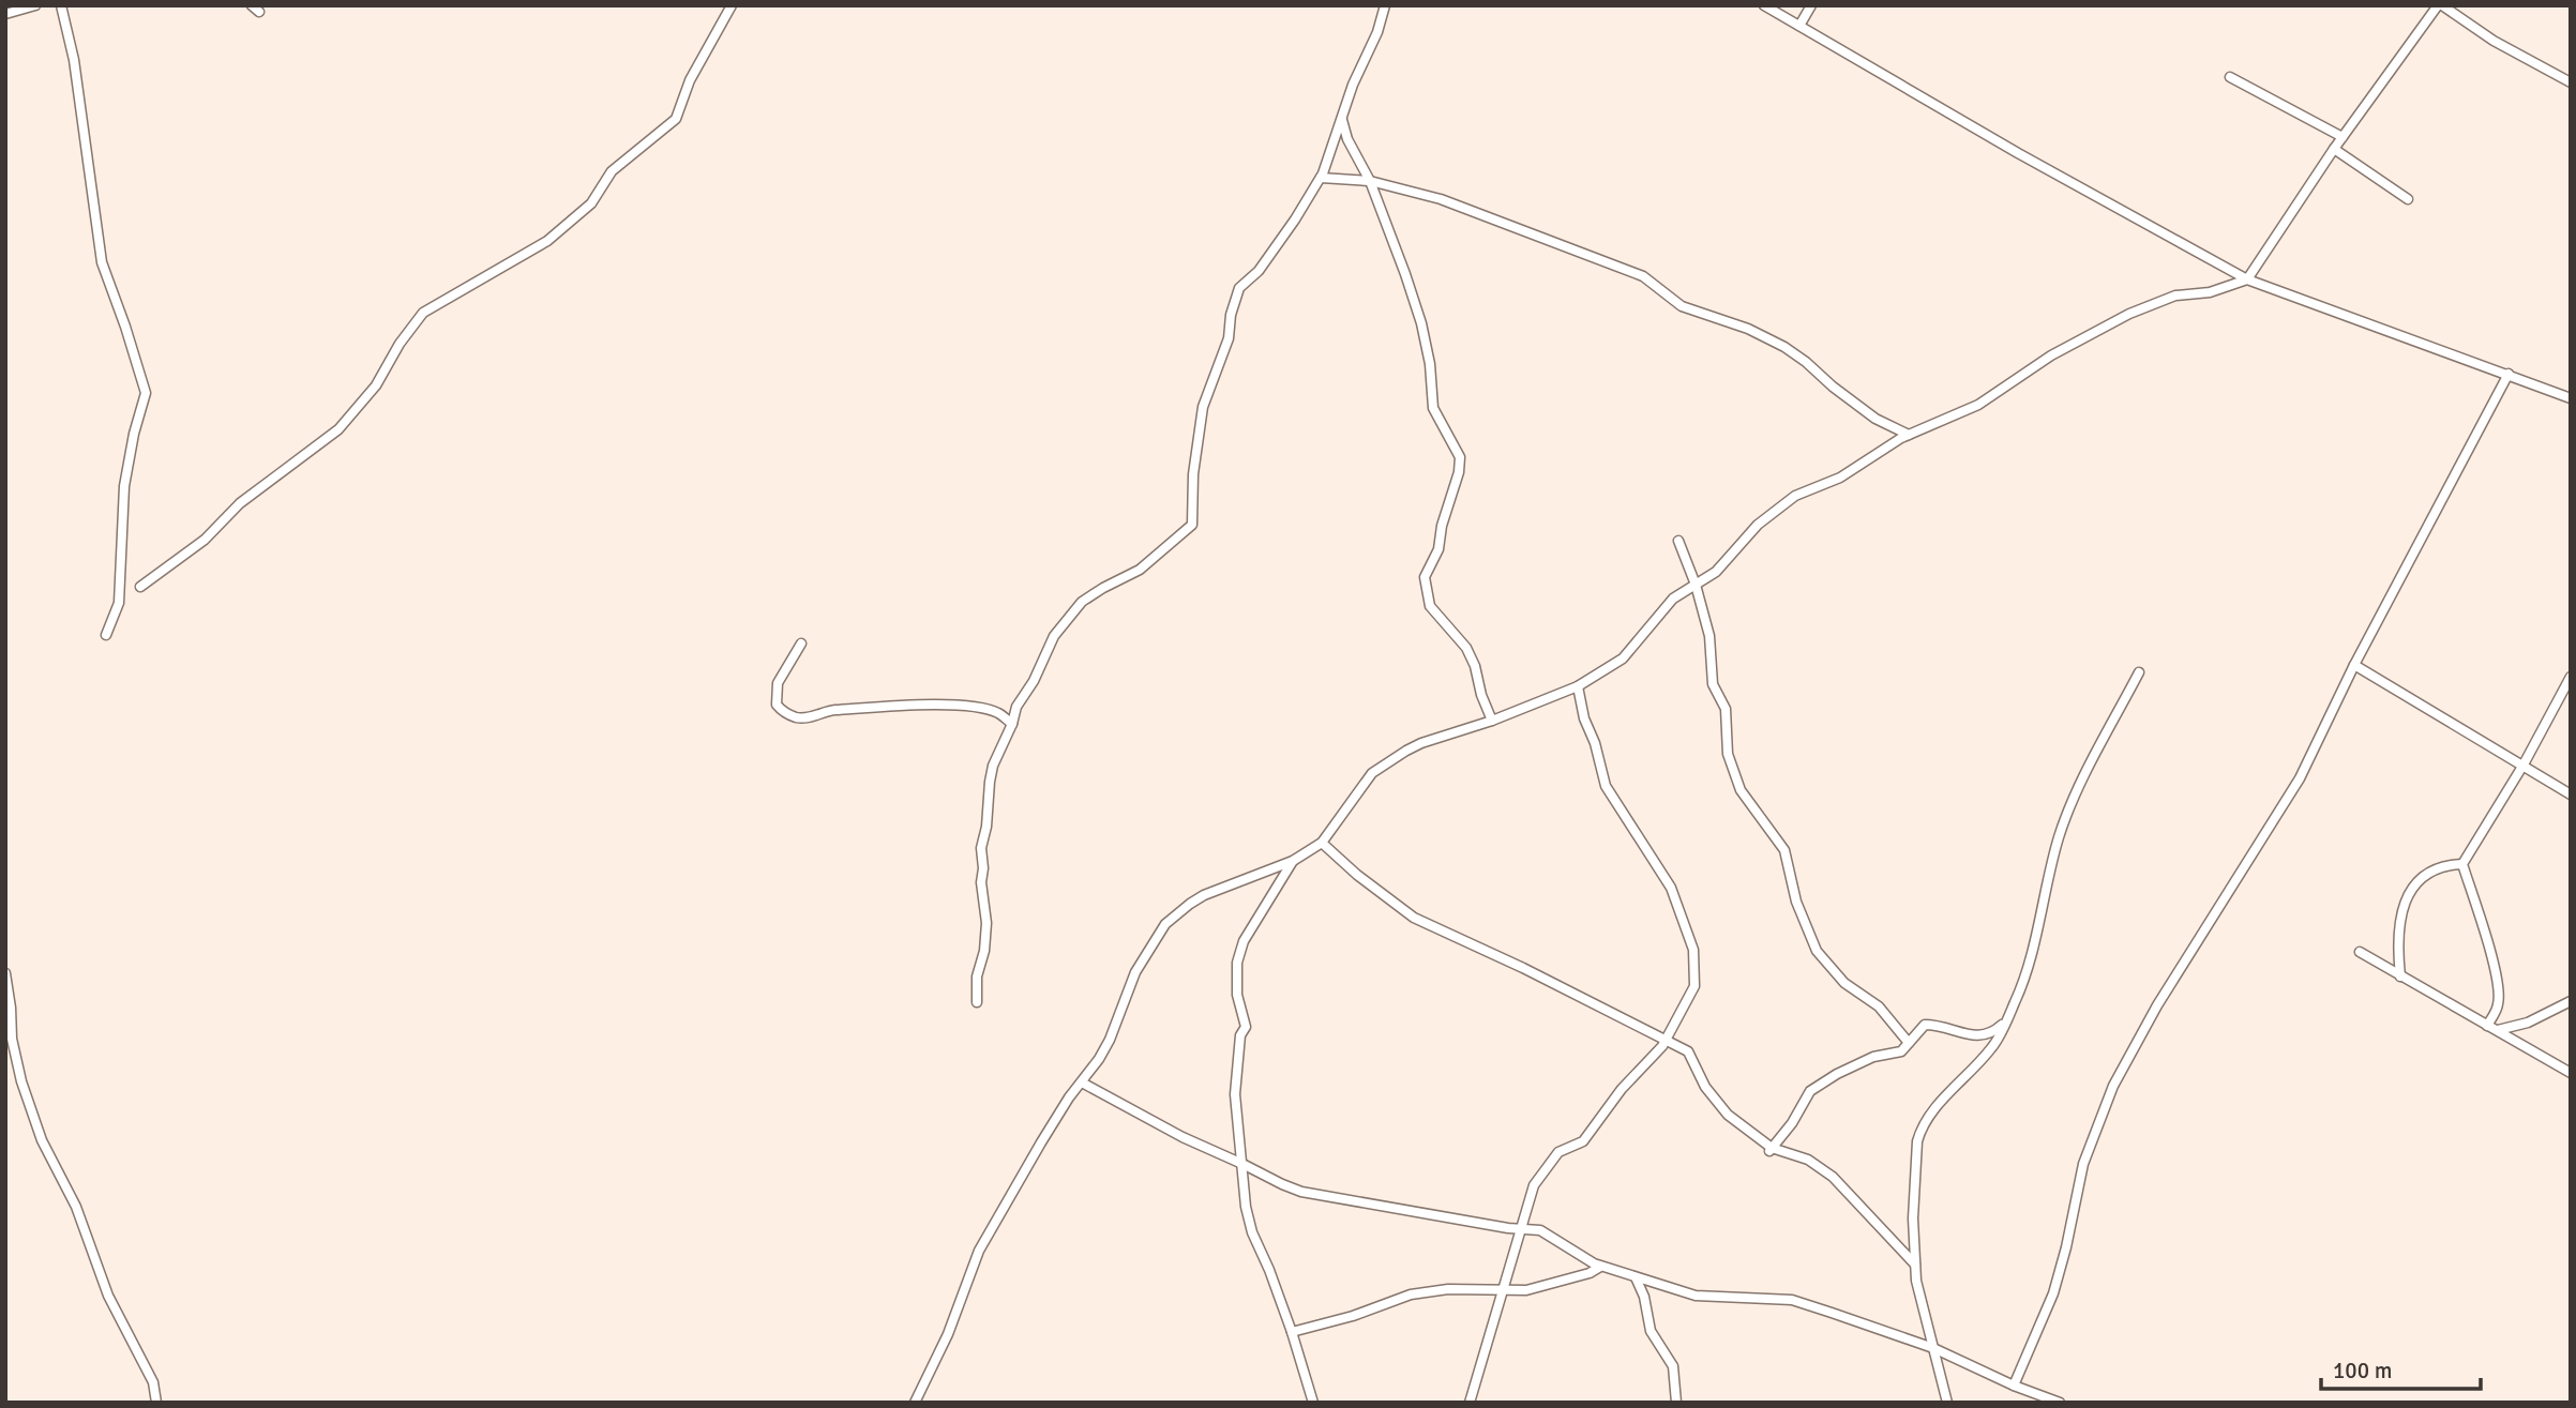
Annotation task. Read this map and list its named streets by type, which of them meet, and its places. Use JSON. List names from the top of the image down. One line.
{"scale_bar":"100 m"}
